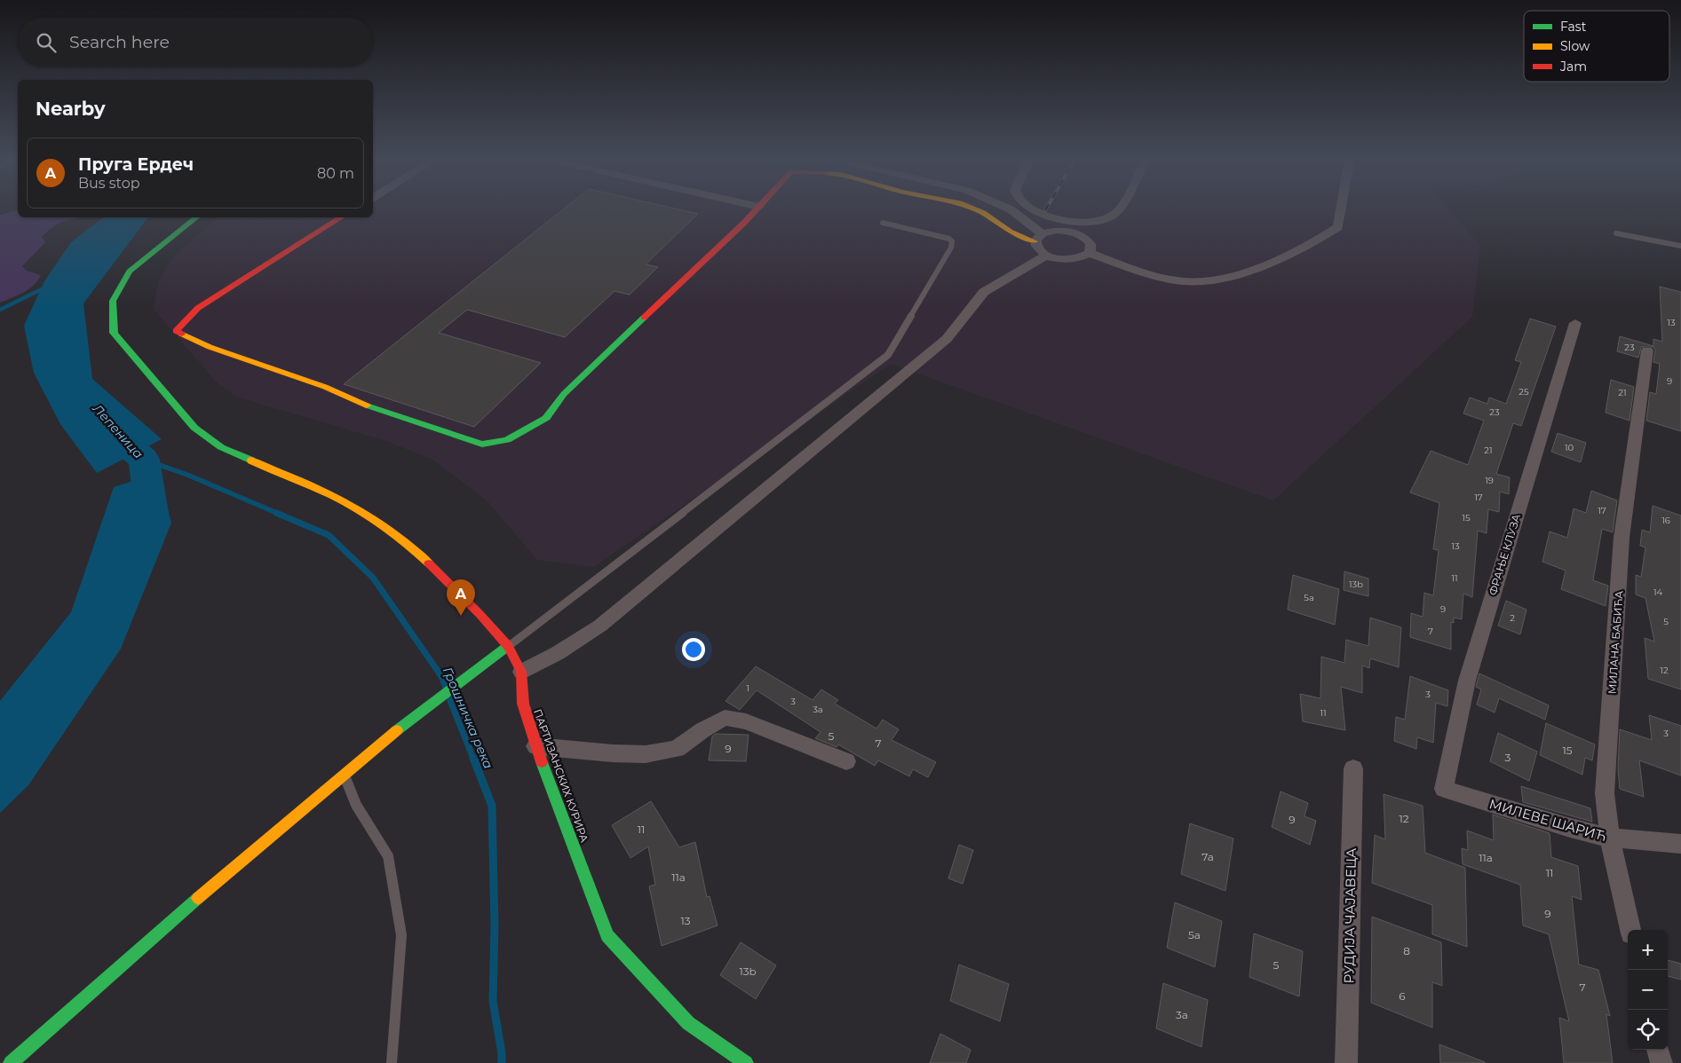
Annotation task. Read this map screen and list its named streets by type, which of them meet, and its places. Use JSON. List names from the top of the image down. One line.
{"streets":{"street":["ФРАЊЕ КЛУЗА","МИЛАНА БАБИЋА","ПАРТИЗАНСКИХ КУРИРА","МИЛЕВЕ ШАРИЋ","РУДИЈА ЧАЈАВЕЦА"]},"crossings":[["ФРАЊЕ КЛУЗА","МИЛЕВЕ ШАРИЋ"],["МИЛАНА БАБИЋА","МИЛЕВЕ ШАРИЋ"]],"water":["Лепеница","Грошничка река"],"house_numbers":["13","23","9","25","21","23","10","21","19","17","17","15","16","13","11","13b","14","5a","9","2","5","7","12","1","3","3","3a","11","3","5","7","9","15","3","12","9","11","7a","11a","11","11a","9","13","5a","8","5","13b","7","6","3a"],"legend":["Fast","Slow","Jam"],"page":{"search":"Search here","heading":"Nearby","list":[{"mark":"A","name":"Пруга Ердеч","note":"Bus stop","value":"80 m"}],"pins":"A","map_buttons":["+","−"]}}
